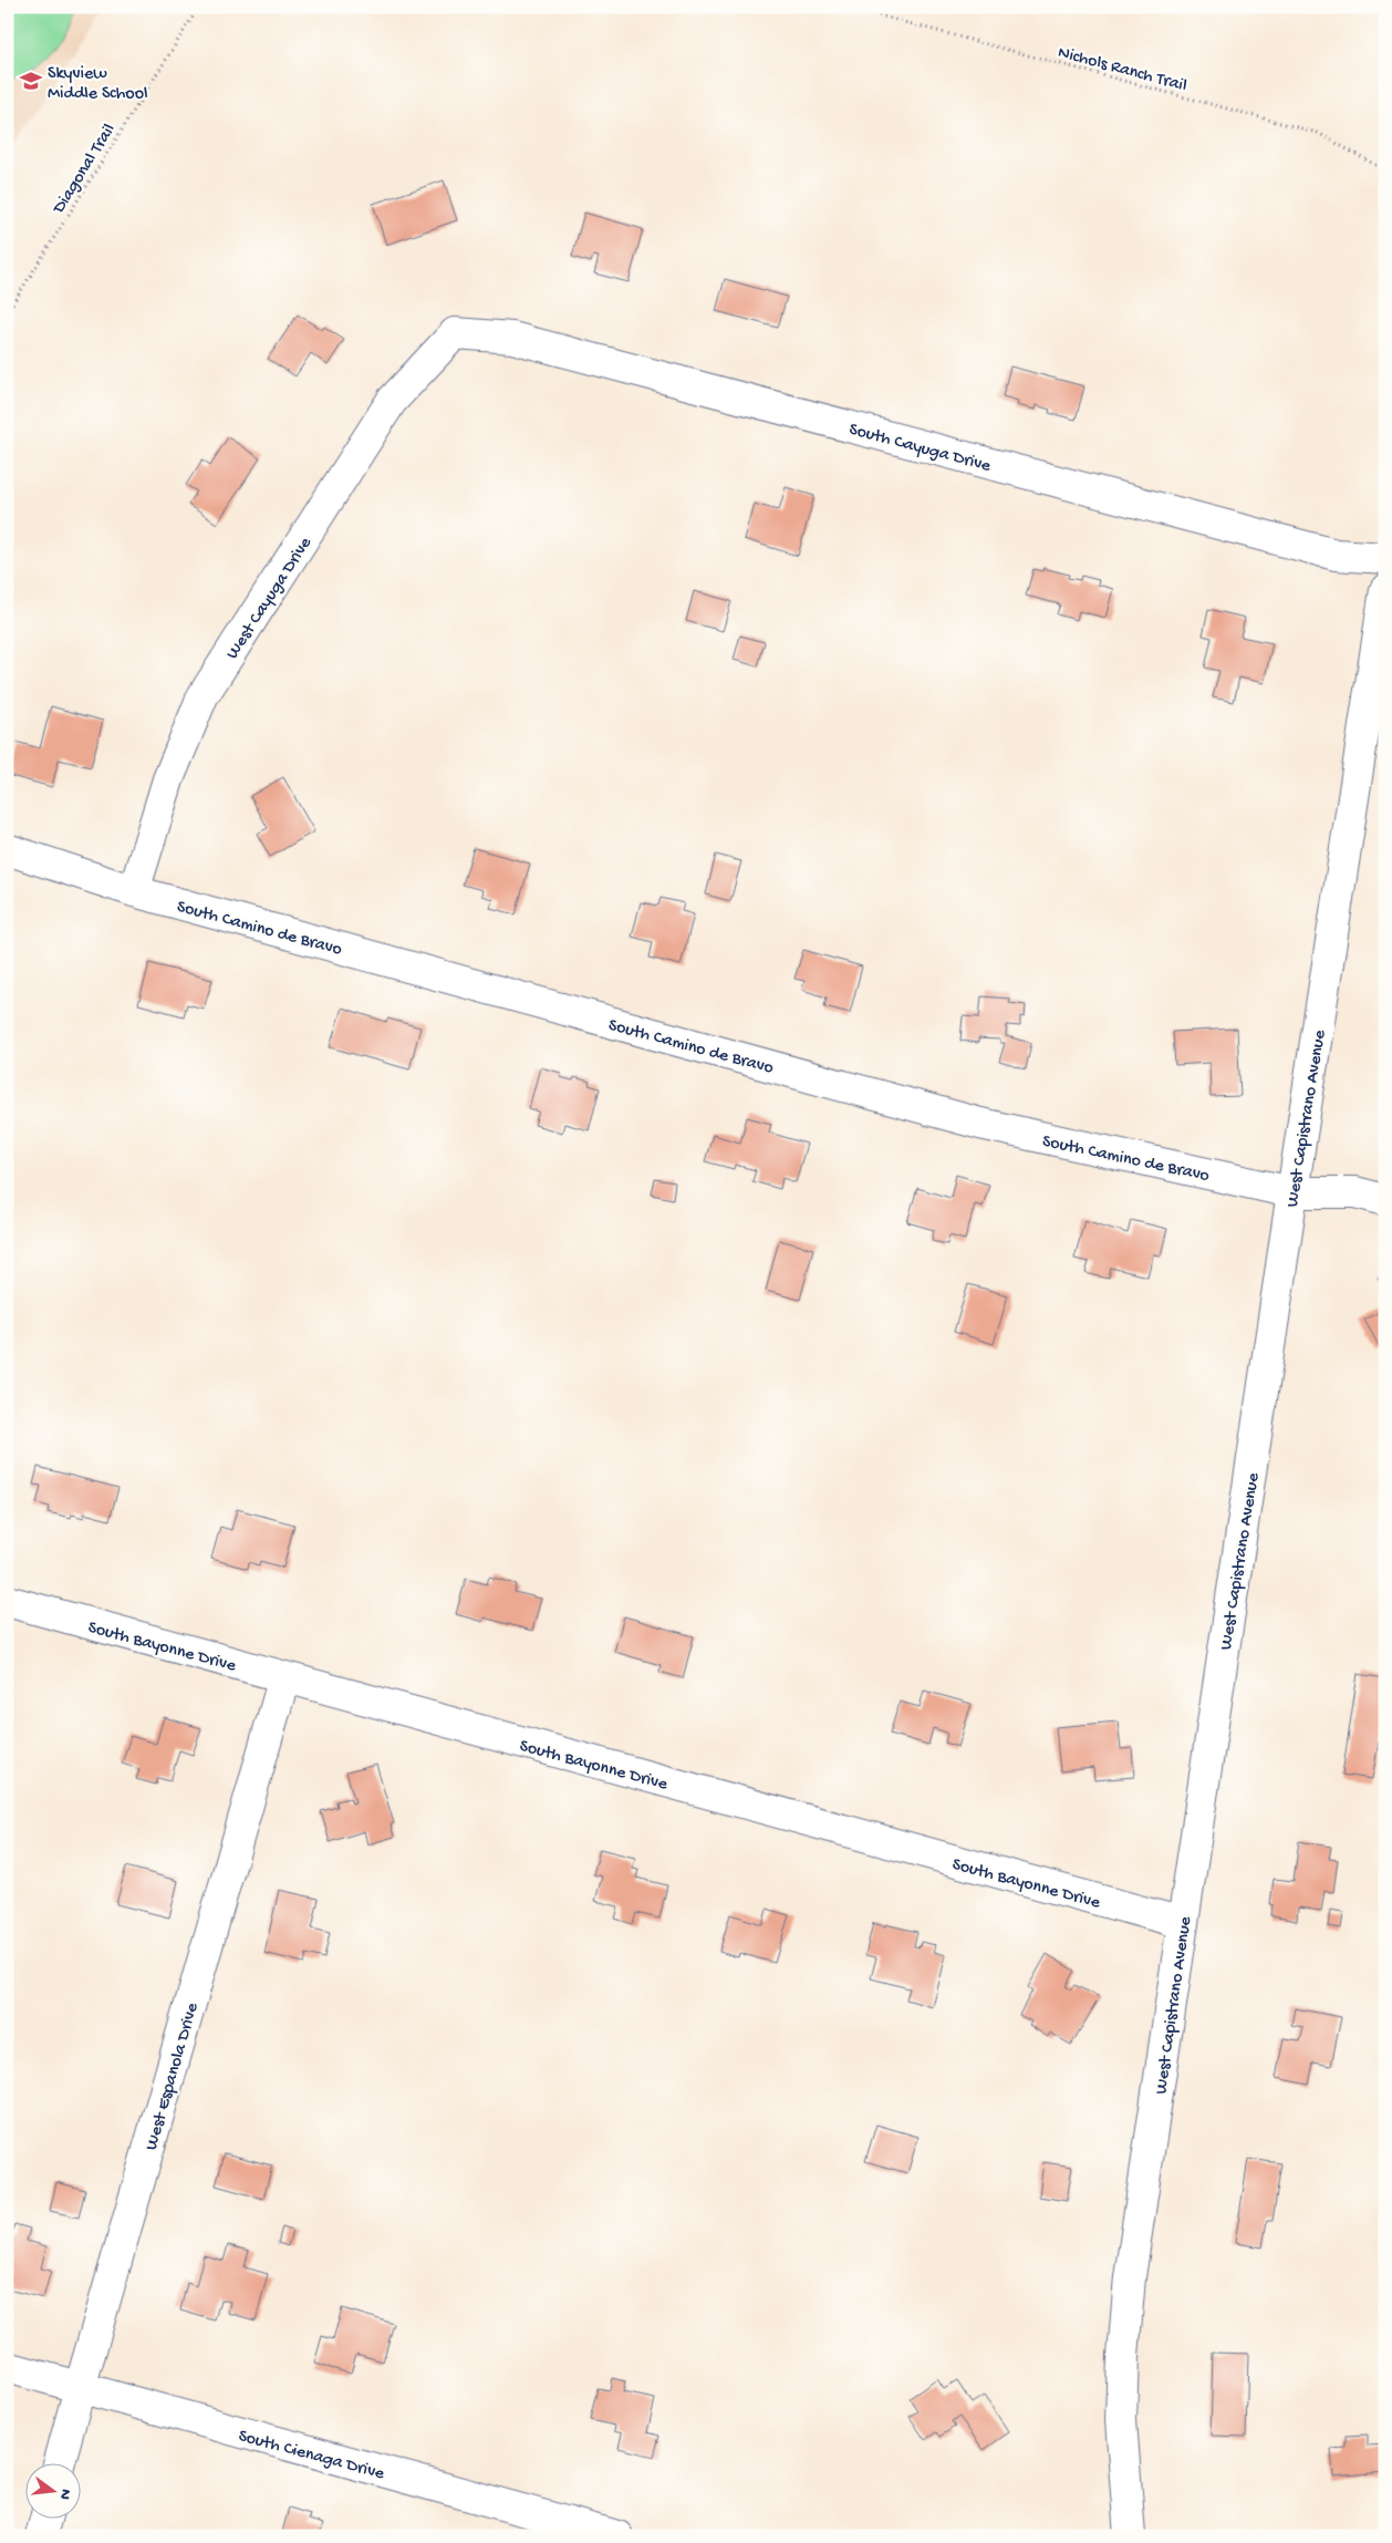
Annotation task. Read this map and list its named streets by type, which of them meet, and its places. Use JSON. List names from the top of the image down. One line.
{"streets":{"street":["South Cayuga Drive","West Cayuga Drive","South Camino de Bravo","West Capistrano Avenue","South Bayonne Drive","West Espanola Drive","South Cienaga Drive"],"path":["Nichols Ranch Trail","Diagonal Trail"]},"crossings":[["South Cayuga Drive","West Cayuga Drive"],["West Cayuga Drive","South Camino de Bravo"],["South Camino de Bravo","West Capistrano Avenue"],["West Capistrano Avenue","South Bayonne Drive"],["South Bayonne Drive","West Espanola Drive"],["West Espanola Drive","South Cienaga Drive"]],"places":{"school or university":["Skyview Middle School"]},"north":"right"}
